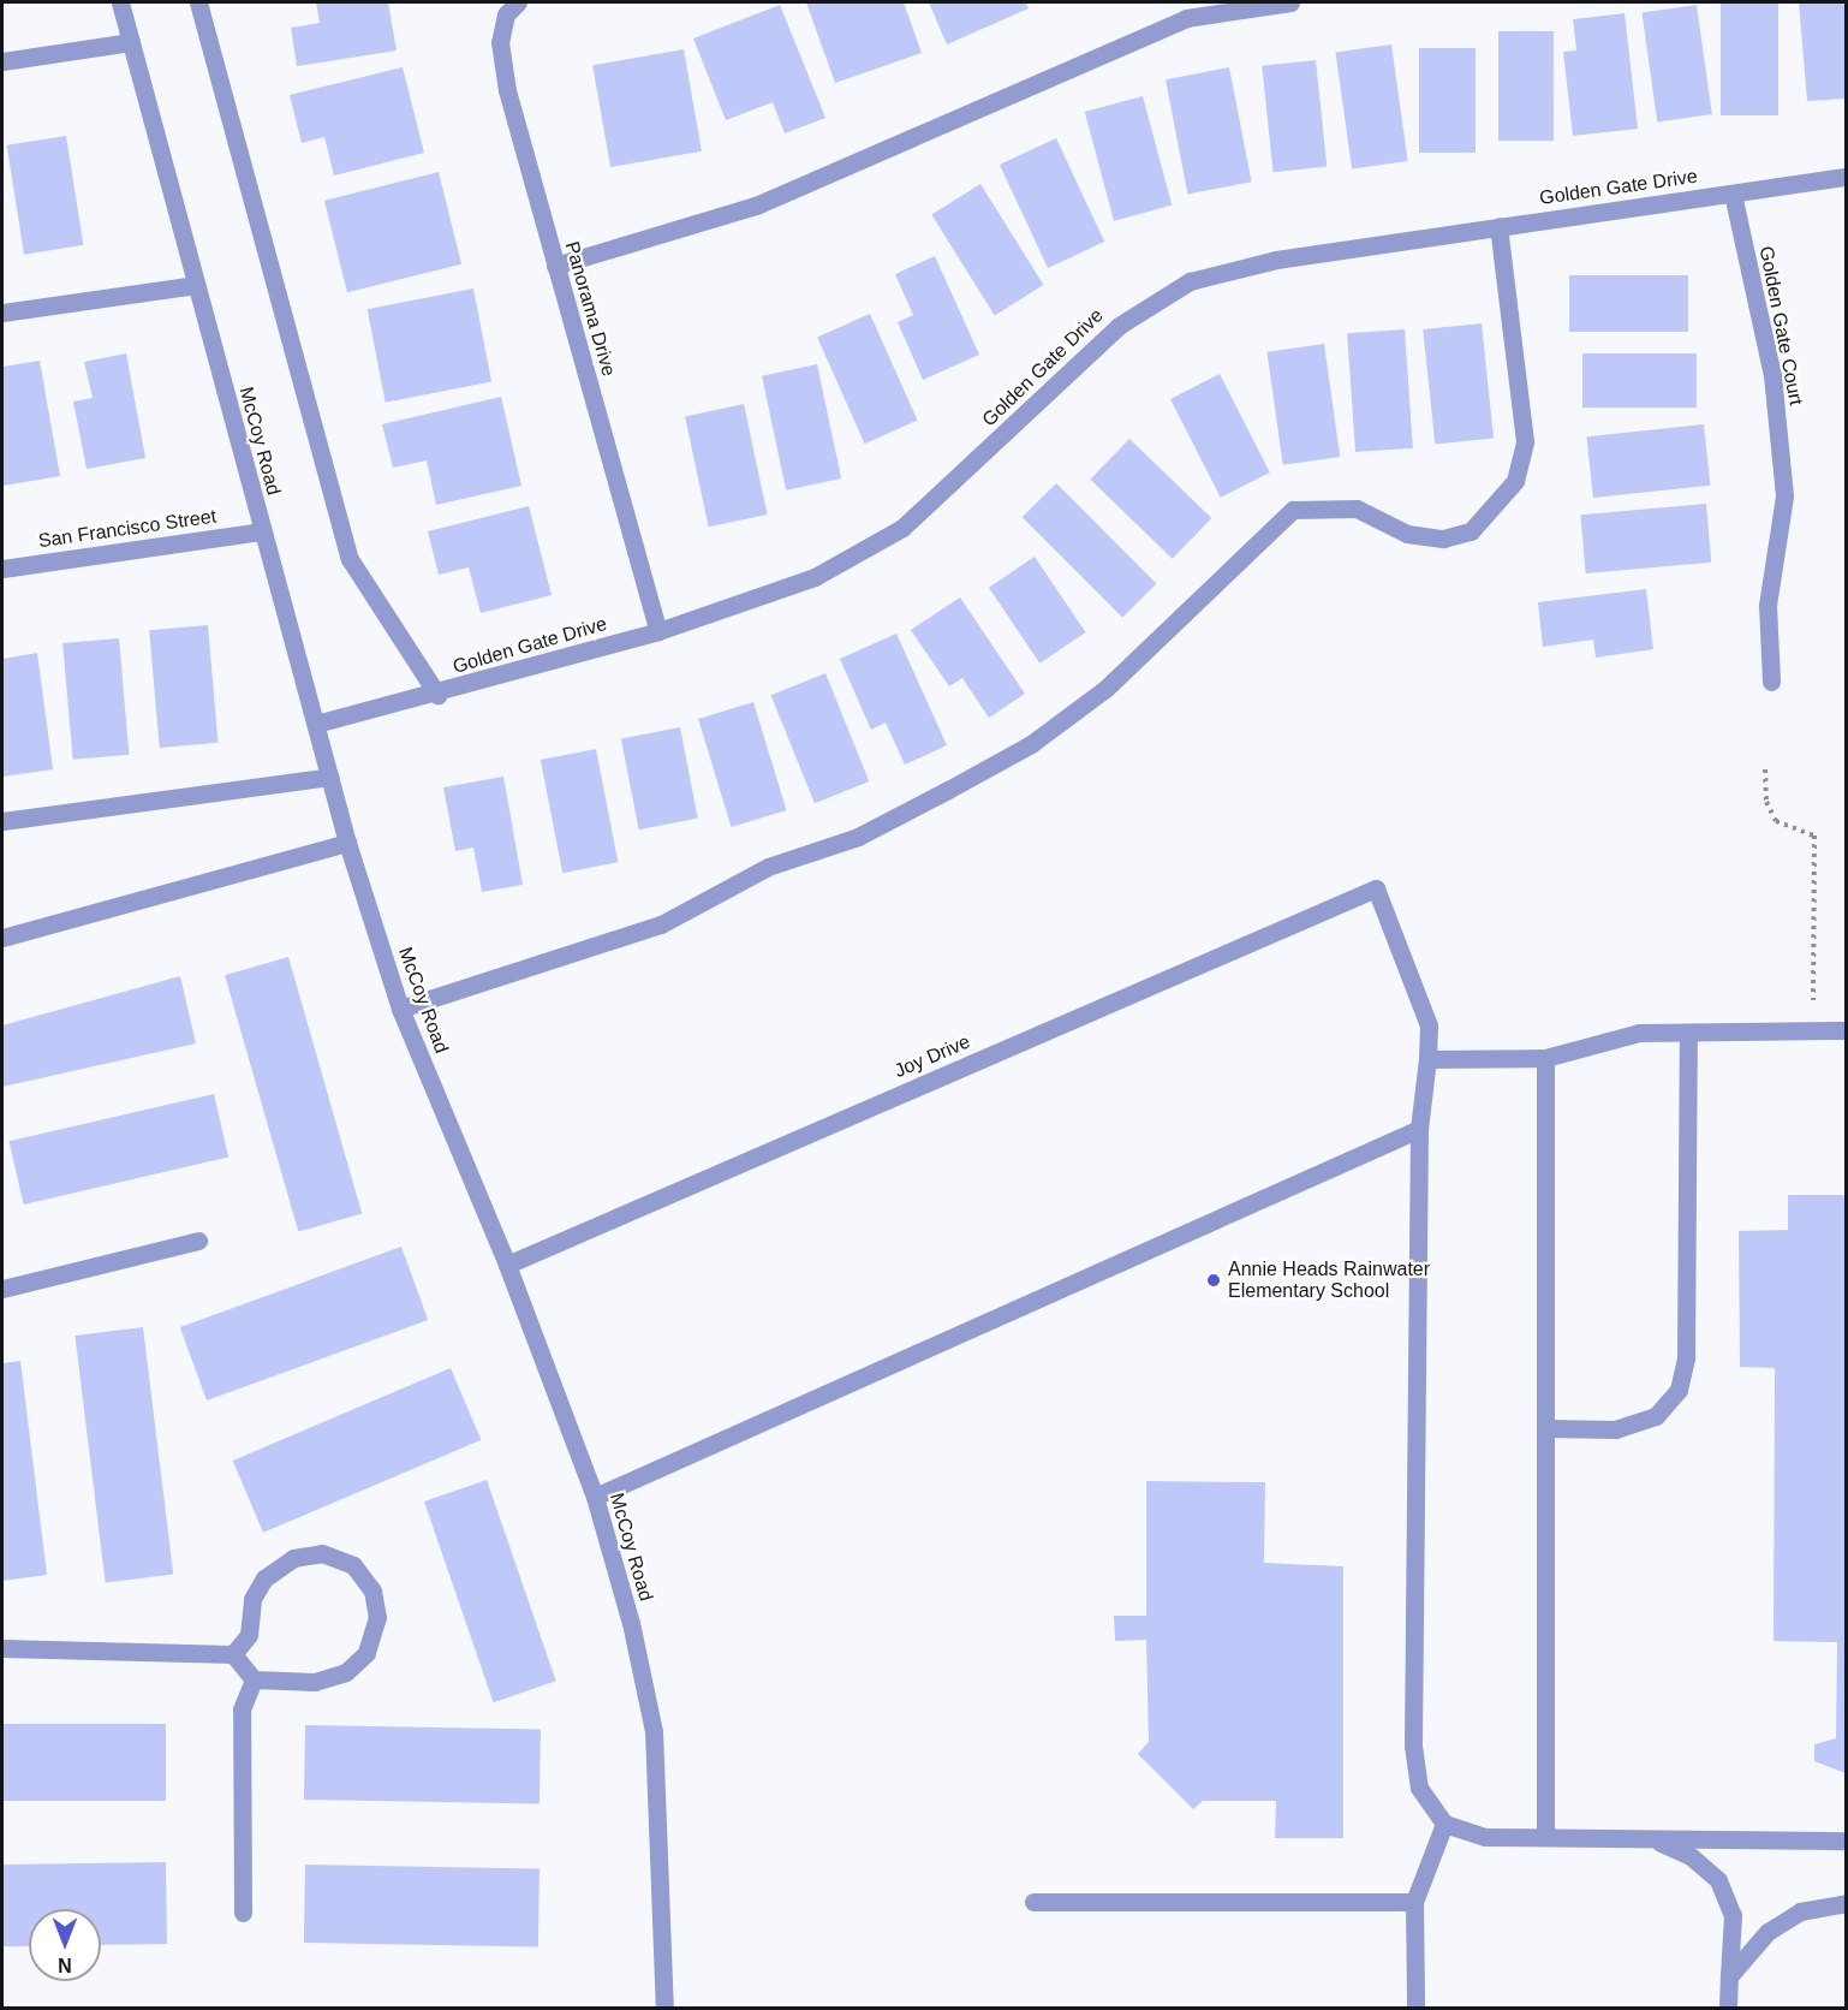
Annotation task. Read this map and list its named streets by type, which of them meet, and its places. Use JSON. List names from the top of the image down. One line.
{"streets":{"street":["Golden Gate Drive","Panorama Drive","Golden Gate Court","McCoy Road","San Francisco Street","Joy Drive"]},"crossings":[["Golden Gate Drive","Panorama Drive"],["Golden Gate Drive","Golden Gate Court"],["Golden Gate Drive","McCoy Road"],["McCoy Road","San Francisco Street"],["McCoy Road","Joy Drive"]],"places":["Annie Heads Rainwater Elementary School"],"north":"bottom"}
